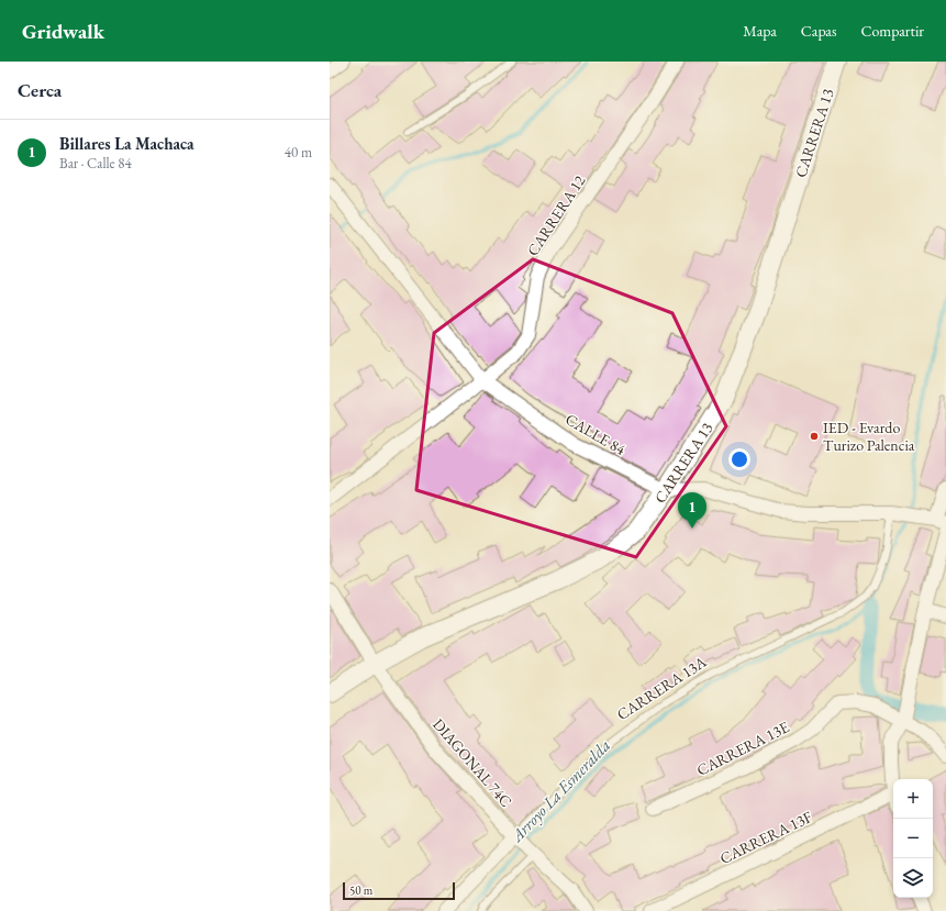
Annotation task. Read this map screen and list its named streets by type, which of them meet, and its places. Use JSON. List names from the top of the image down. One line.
{"streets":{"street":["CARRERA 13","CARRERA 12","CALLE 84","CARRERA 13A","CARRERA 13E","DIAGONAL 74C","CARRERA 13F"]},"crossings":[["CARRERA 13","CALLE 84"],["CARRERA 13","DIAGONAL 74C"],["CARRERA 12","CALLE 84"],["CALLE 84","CARRERA 13A"],["CARRERA 13A","DIAGONAL 74C"]],"water":["Arroyo La Esmeralda"],"places":["IED - Evardo Turizo Palencia"],"scale_bar":"50 m","page":{"header":"Gridwalk","nav":["Mapa","Capas","Compartir"],"heading":"Cerca","list":[{"mark":"1","name":"Billares La Machaca","note":"Bar · Calle 84","value":"40 m"}],"pins":"1","map_buttons":["+","−"],"scale":"50 m"}}
